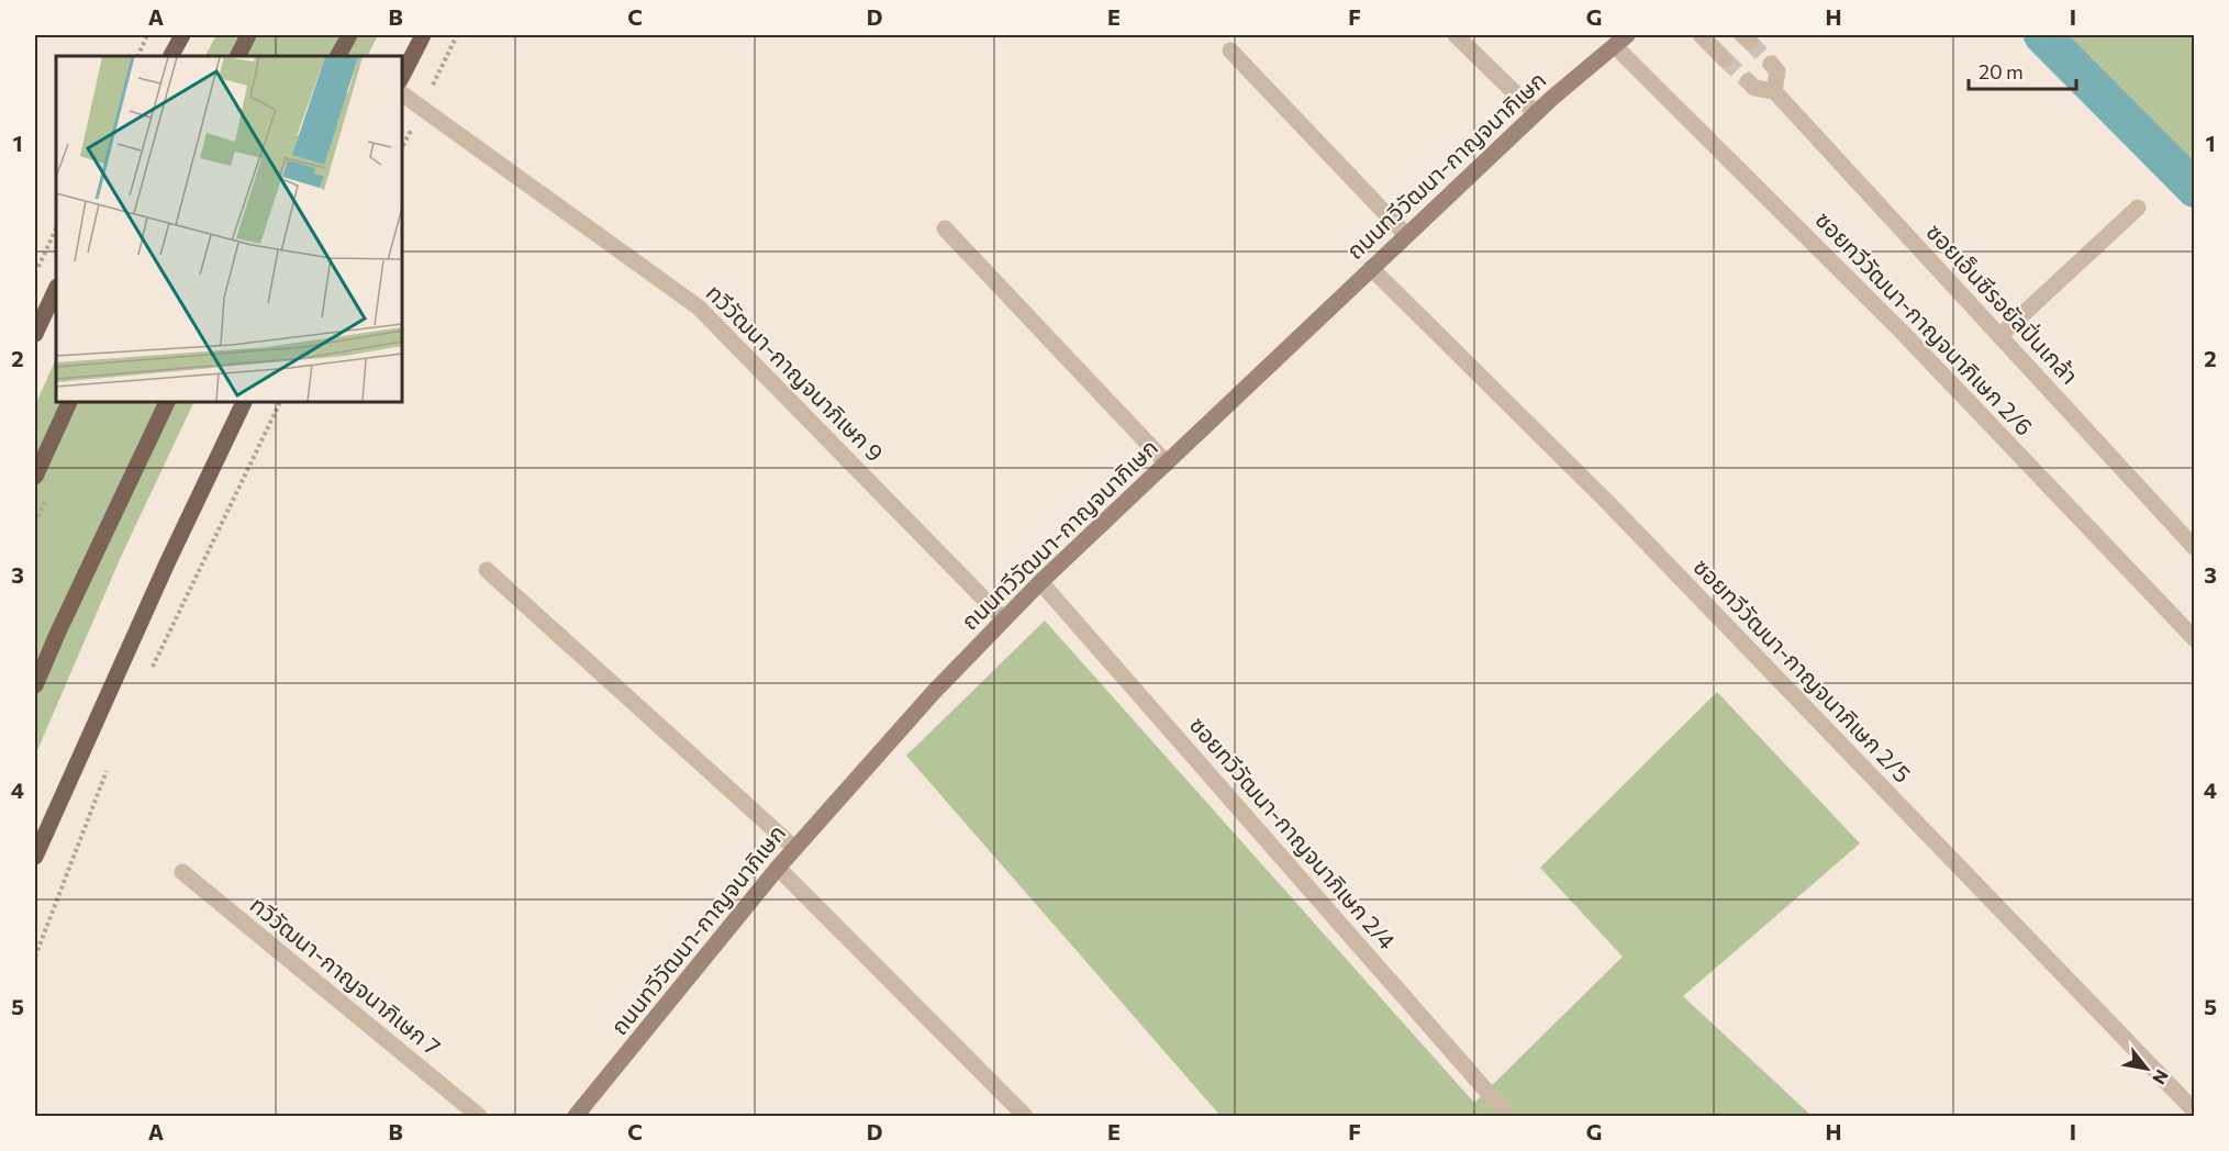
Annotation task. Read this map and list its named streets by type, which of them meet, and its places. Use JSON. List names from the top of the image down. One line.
{"streets":{"street":["ถนนทวีวัฒนา-กาญจนาภิเษก","ซอยเอ็นซีรอยัลปิ่นเกล้า","ซอยทวีวัฒนา-กาญจนาภิเษก 2/6","ทวีวัฒนา-กาญจนาภิเษก 9","ซอยทวีวัฒนา-กาญจนาภิเษก 2/5","ซอยทวีวัฒนา-กาญจนาภิเษก 2/4","ทวีวัฒนา-กาญจนาภิเษก 7"]},"crossings":[["ถนนทวีวัฒนา-กาญจนาภิเษก","ซอยทวีวัฒนา-กาญจนาภิเษก 2/6"],["ถนนทวีวัฒนา-กาญจนาภิเษก","ทวีวัฒนา-กาญจนาภิเษก 9"],["ถนนทวีวัฒนา-กาญจนาภิเษก","ซอยทวีวัฒนา-กาญจนาภิเษก 2/5"],["ถนนทวีวัฒนา-กาญจนาภิเษก","ซอยทวีวัฒนา-กาญจนาภิเษก 2/4"]],"scale_bar":"20 m","north":"bottom right","grid":{"columns":["A","B","C","D","E","F","G","H","I"],"rows":["1","2","3","4","5"]}}
